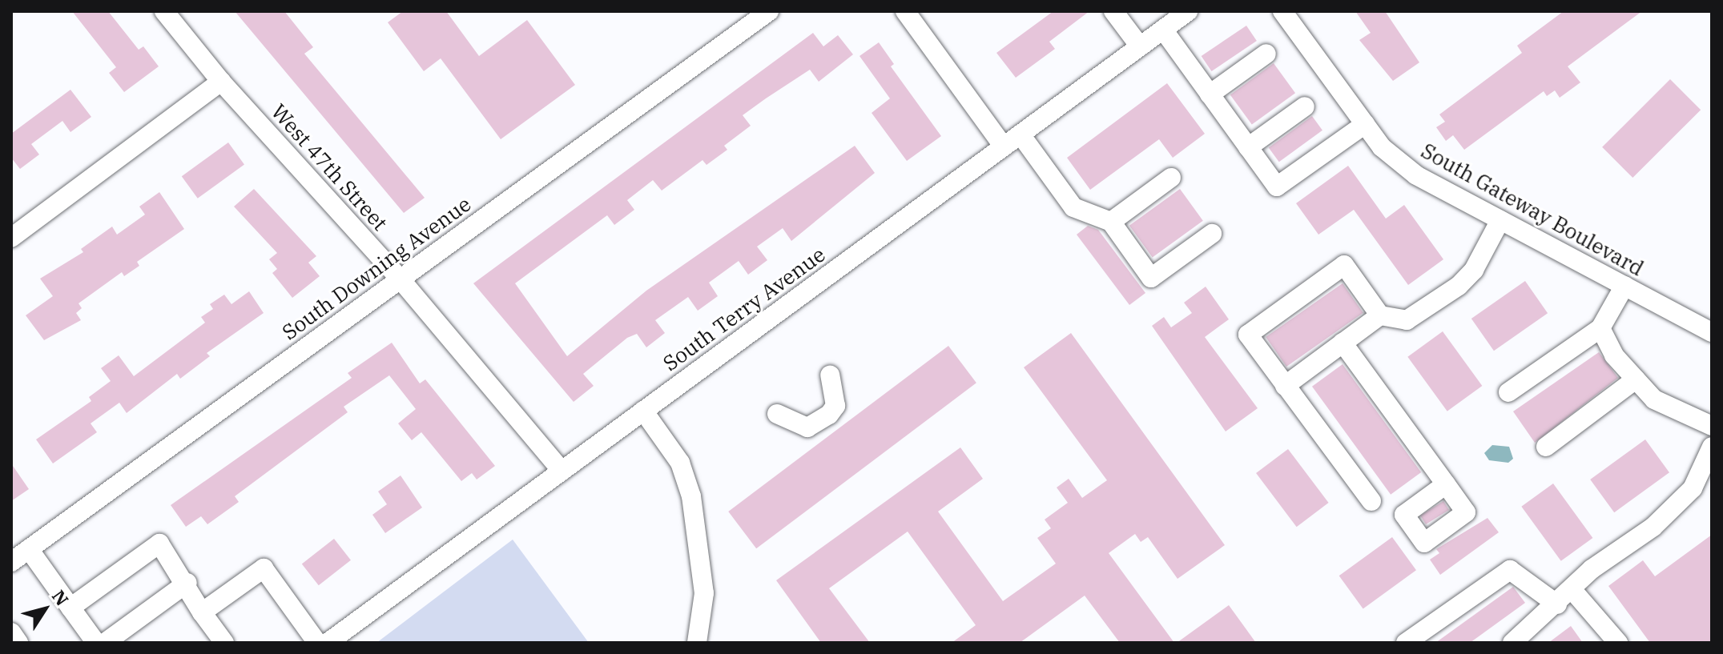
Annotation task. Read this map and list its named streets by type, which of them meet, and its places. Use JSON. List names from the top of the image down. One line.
{"streets":{"street":["West 47th Street","South Gateway Boulevard","South Downing Avenue","South Terry Avenue"]},"crossings":[["West 47th Street","South Downing Avenue"],["West 47th Street","South Terry Avenue"]],"north":"top right"}
